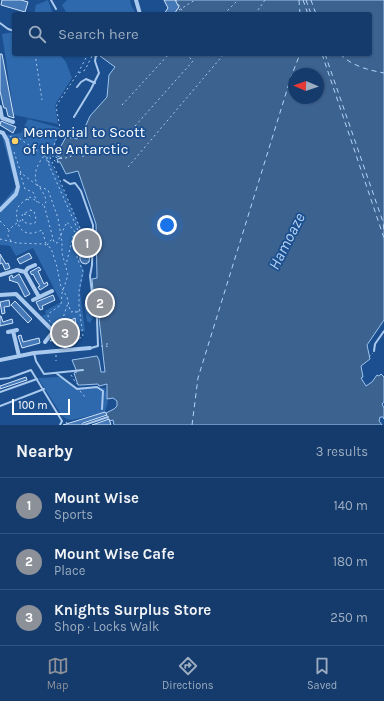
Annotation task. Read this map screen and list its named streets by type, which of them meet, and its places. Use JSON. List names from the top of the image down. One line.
{"water":["Hamoaze"],"places":["Memorial to Scott of the Antarctic"],"scale_bar":"100 m","north":"left","page":{"search":"Search here","pins":["1","2","3"],"scale":"100 m","heading":["Nearby","3 results"],"list":[{"mark":"1","name":"Mount Wise","note":"Sports","value":"140 m"},{"mark":"2","name":"Mount Wise Cafe","note":"Place","value":"180 m"},{"mark":"3","name":"Knights Surplus Store","note":"Shop · Locks Walk","value":"250 m"}],"nav":["Map","Directions","Saved"]}}
